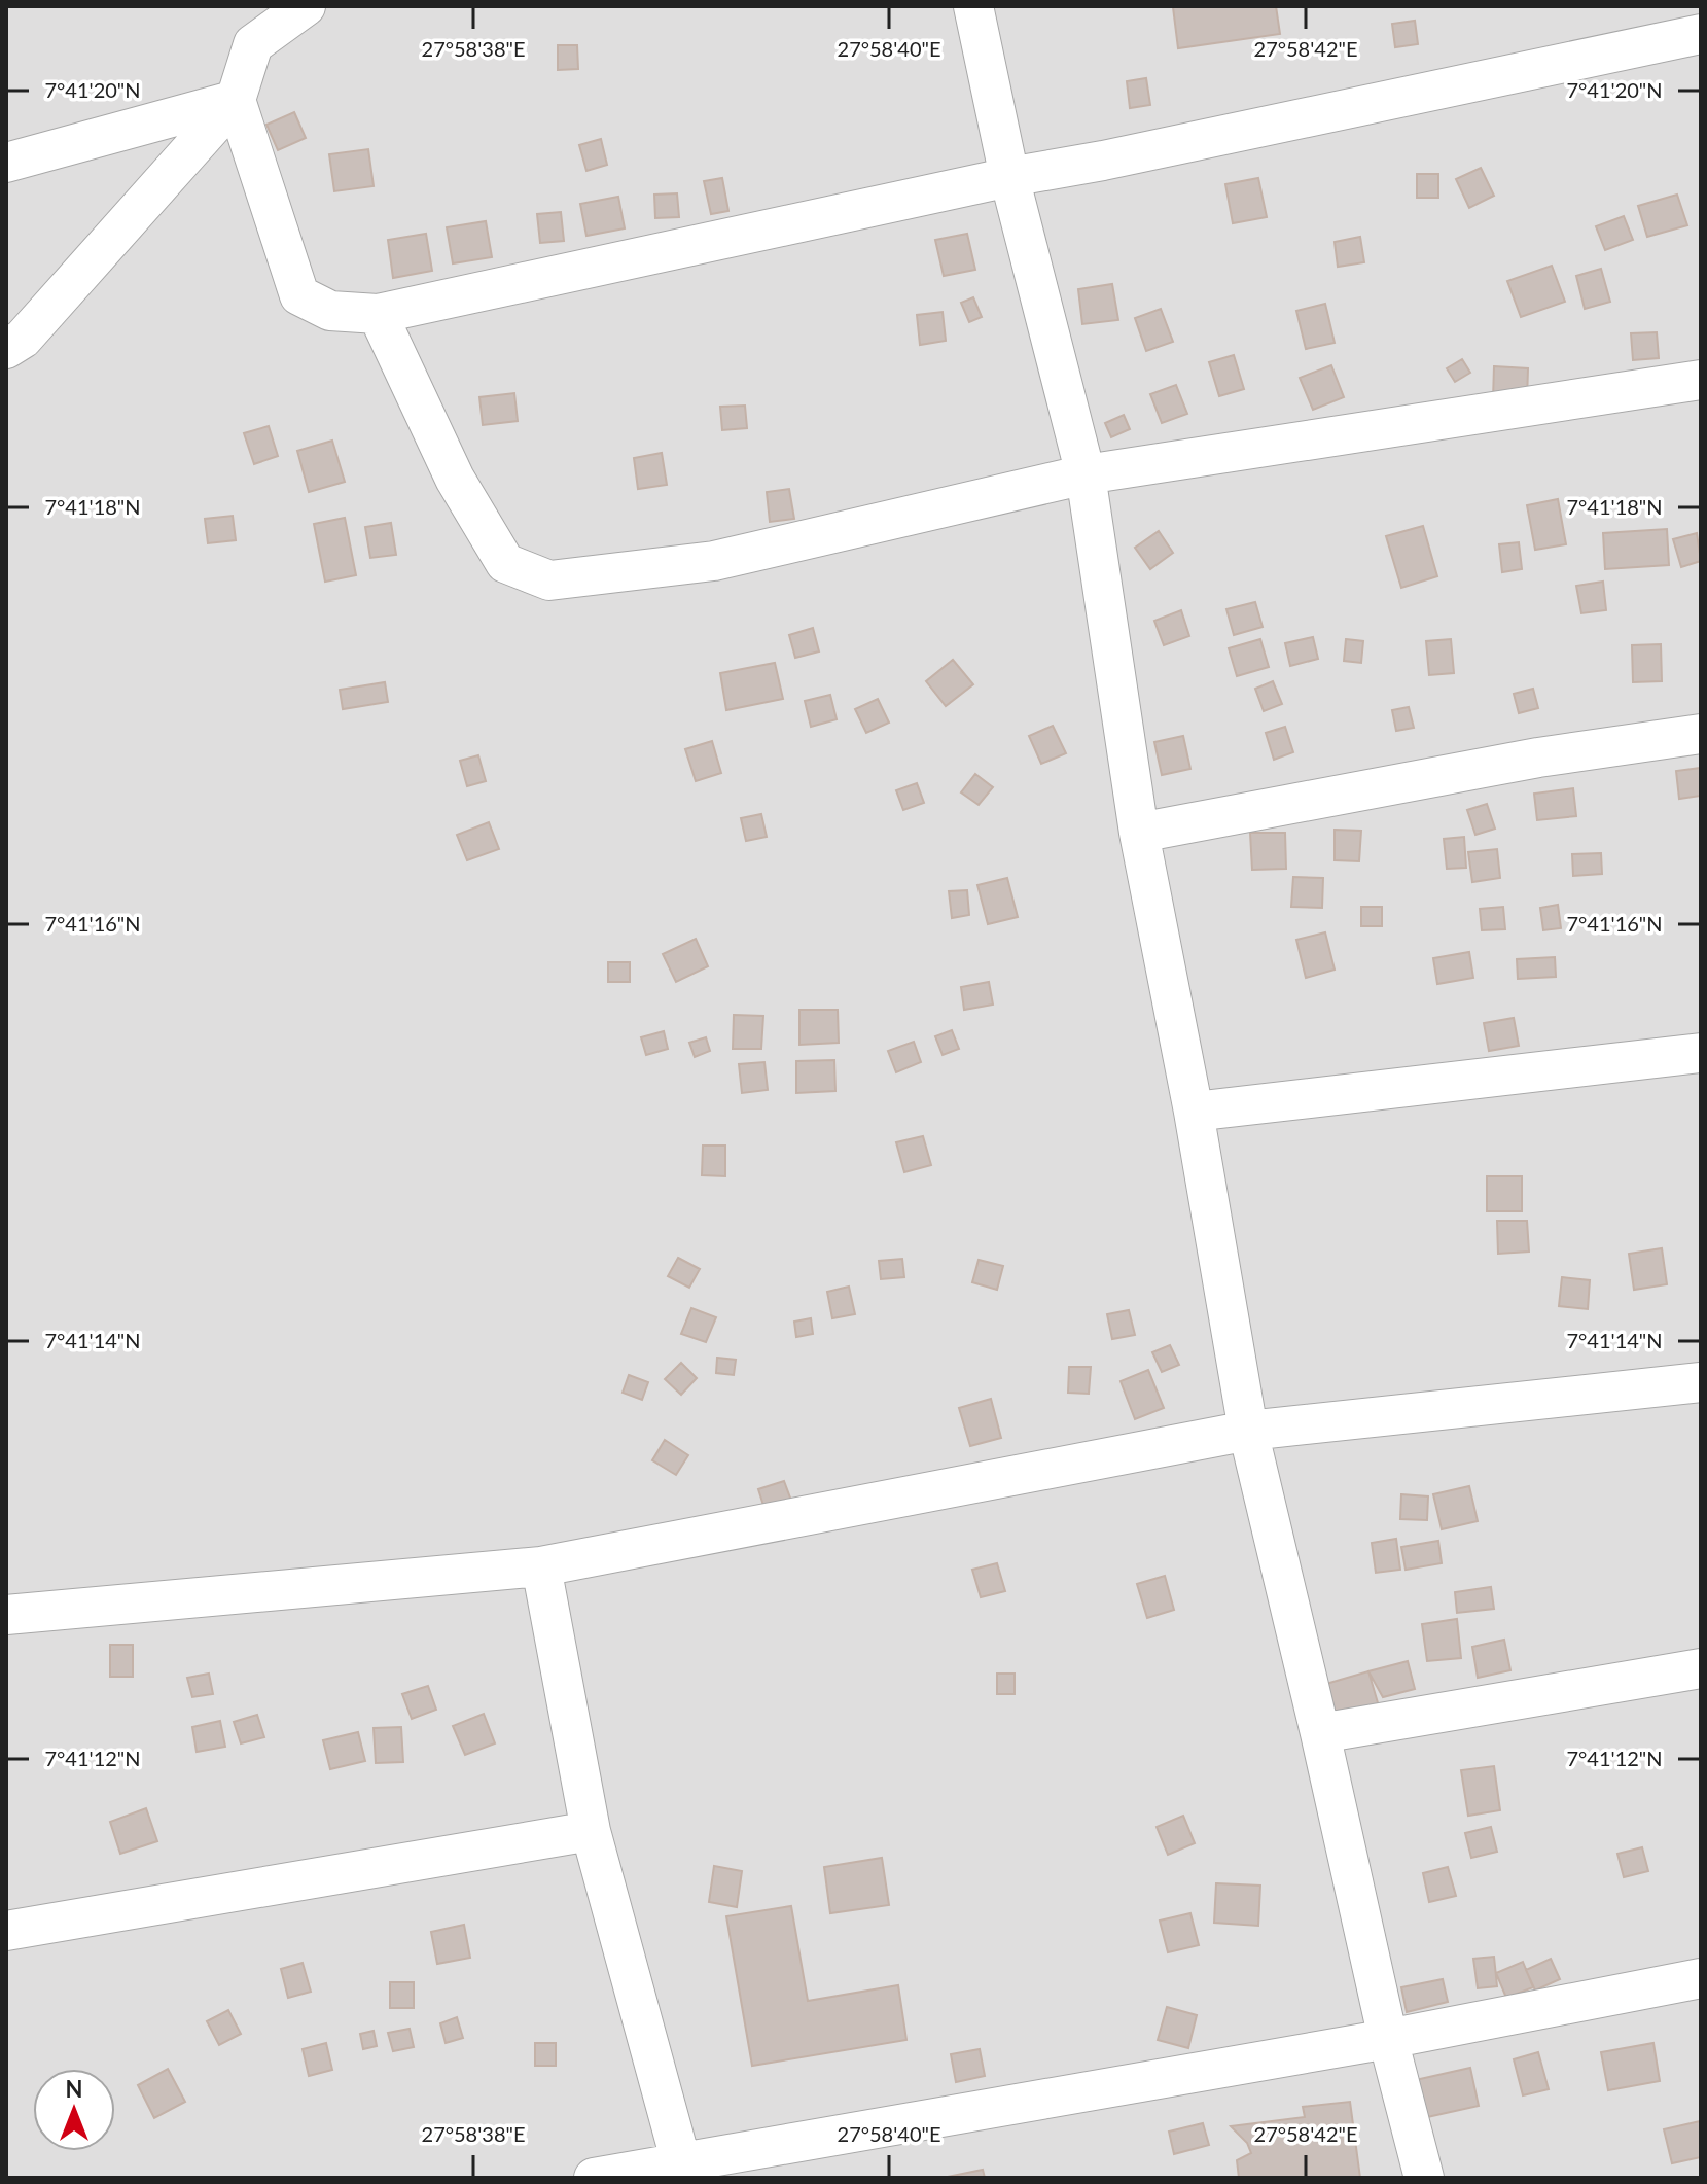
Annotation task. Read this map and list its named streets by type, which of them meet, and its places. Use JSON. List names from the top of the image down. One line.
{"north":"top","coordinates":["27°58'38\"E","27°58'40\"E","27°58'42\"E","7°41'20\"N","7°41'18\"N","7°41'16\"N","7°41'14\"N","7°41'12\"N"]}
